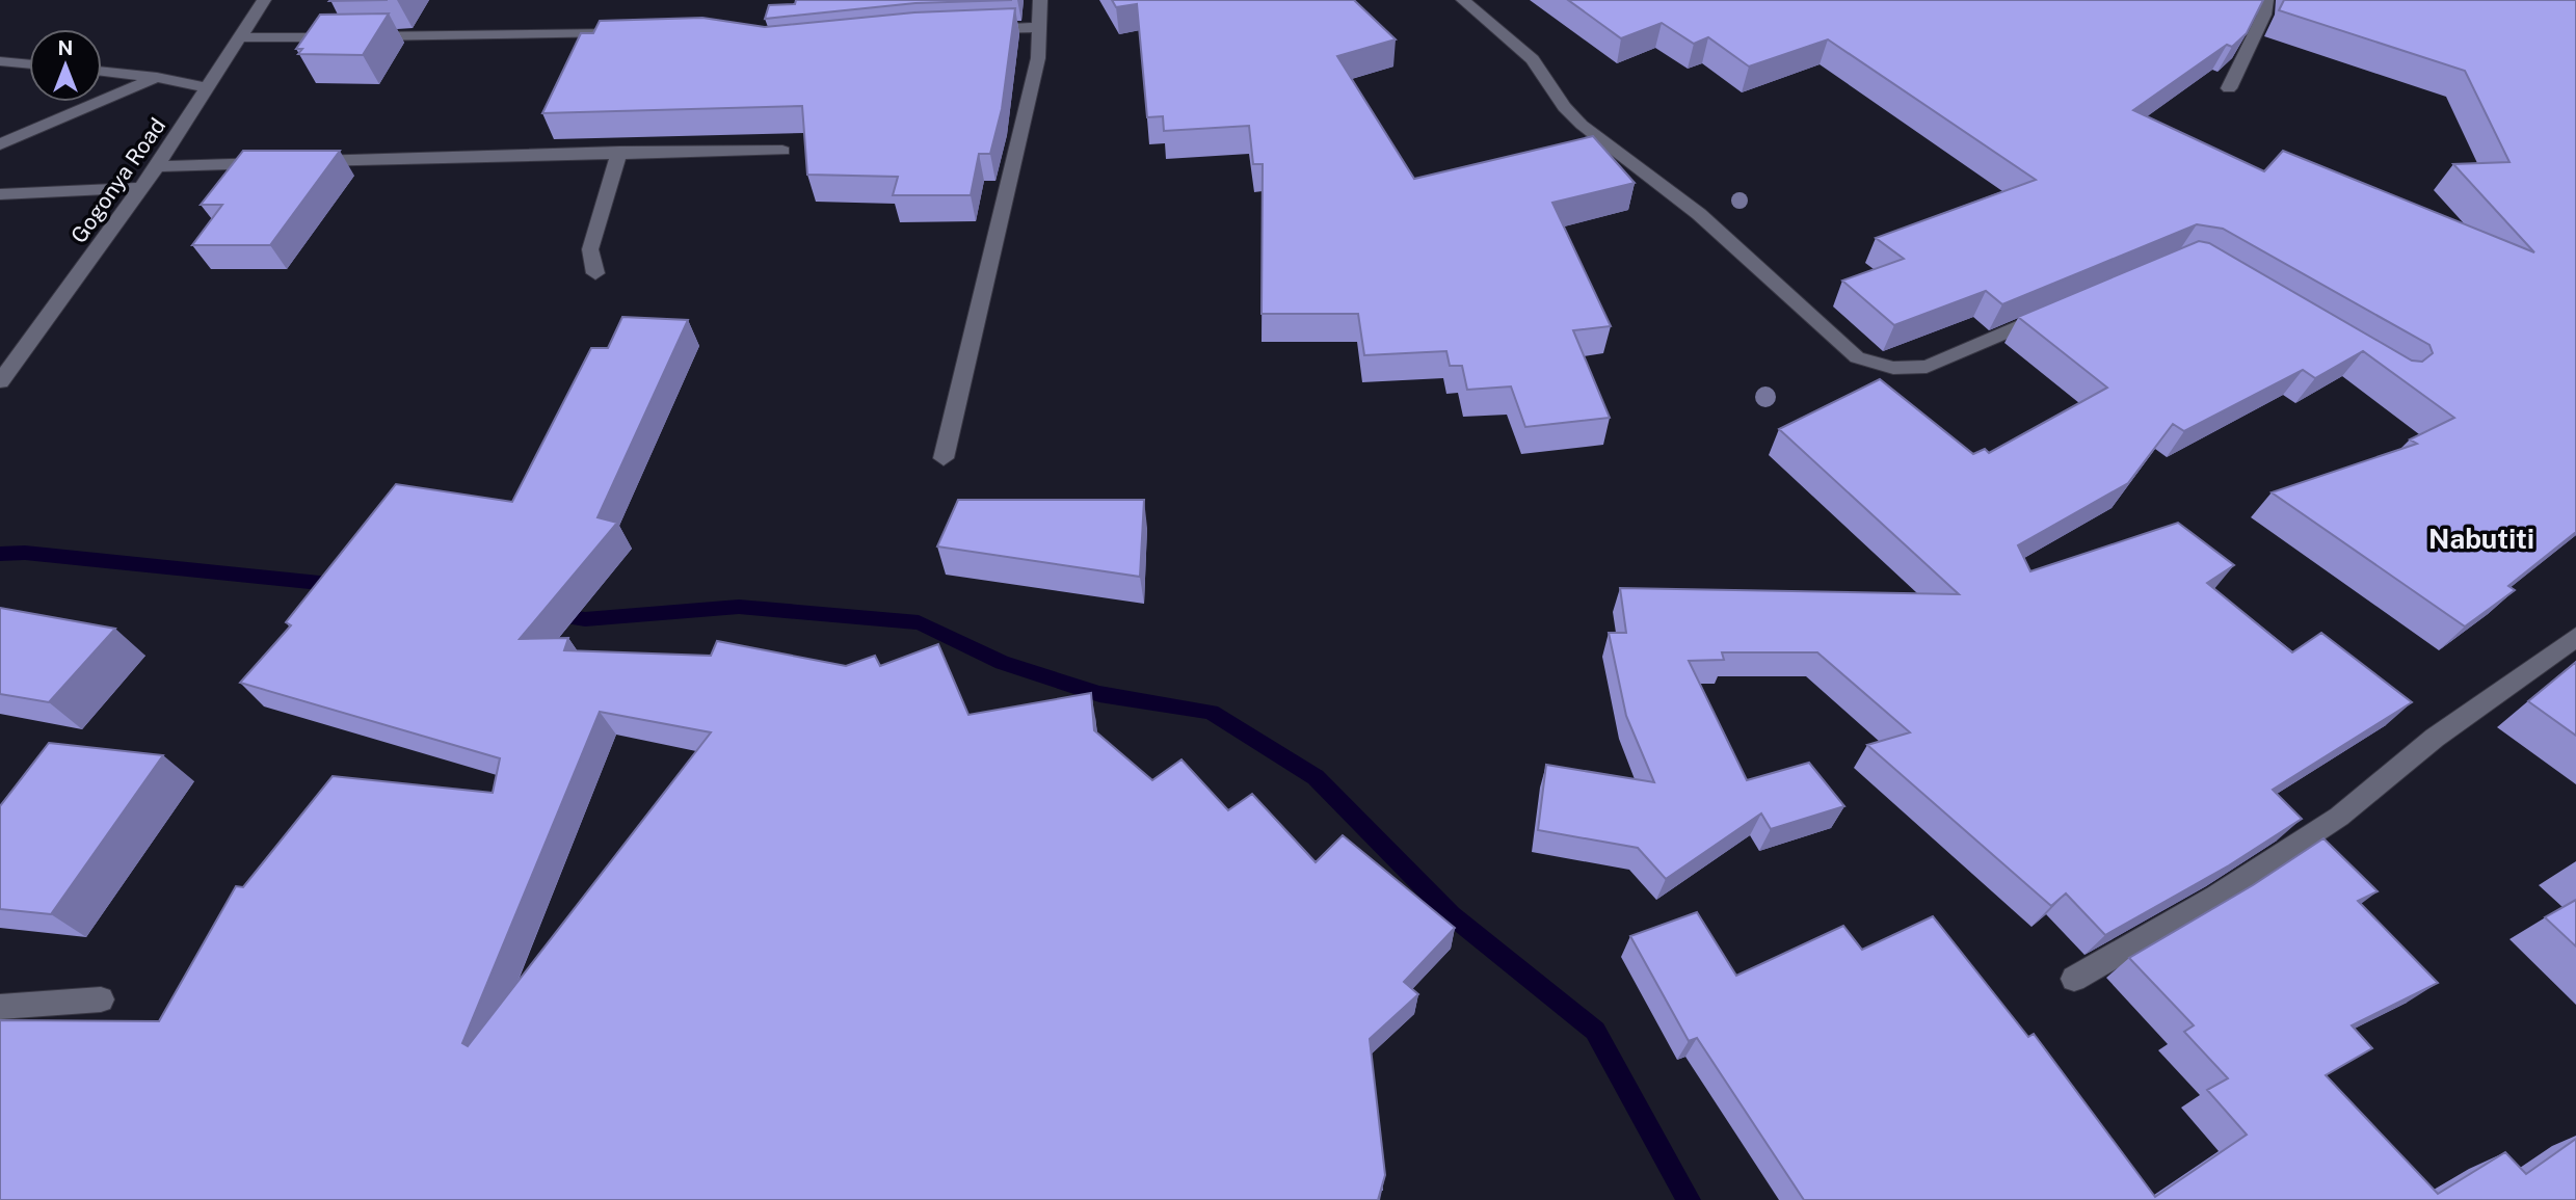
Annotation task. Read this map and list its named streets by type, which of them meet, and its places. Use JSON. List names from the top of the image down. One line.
{"streets":{"street":["Gogonya Road"]},"districts":["Nabutiti"],"north":"top"}
